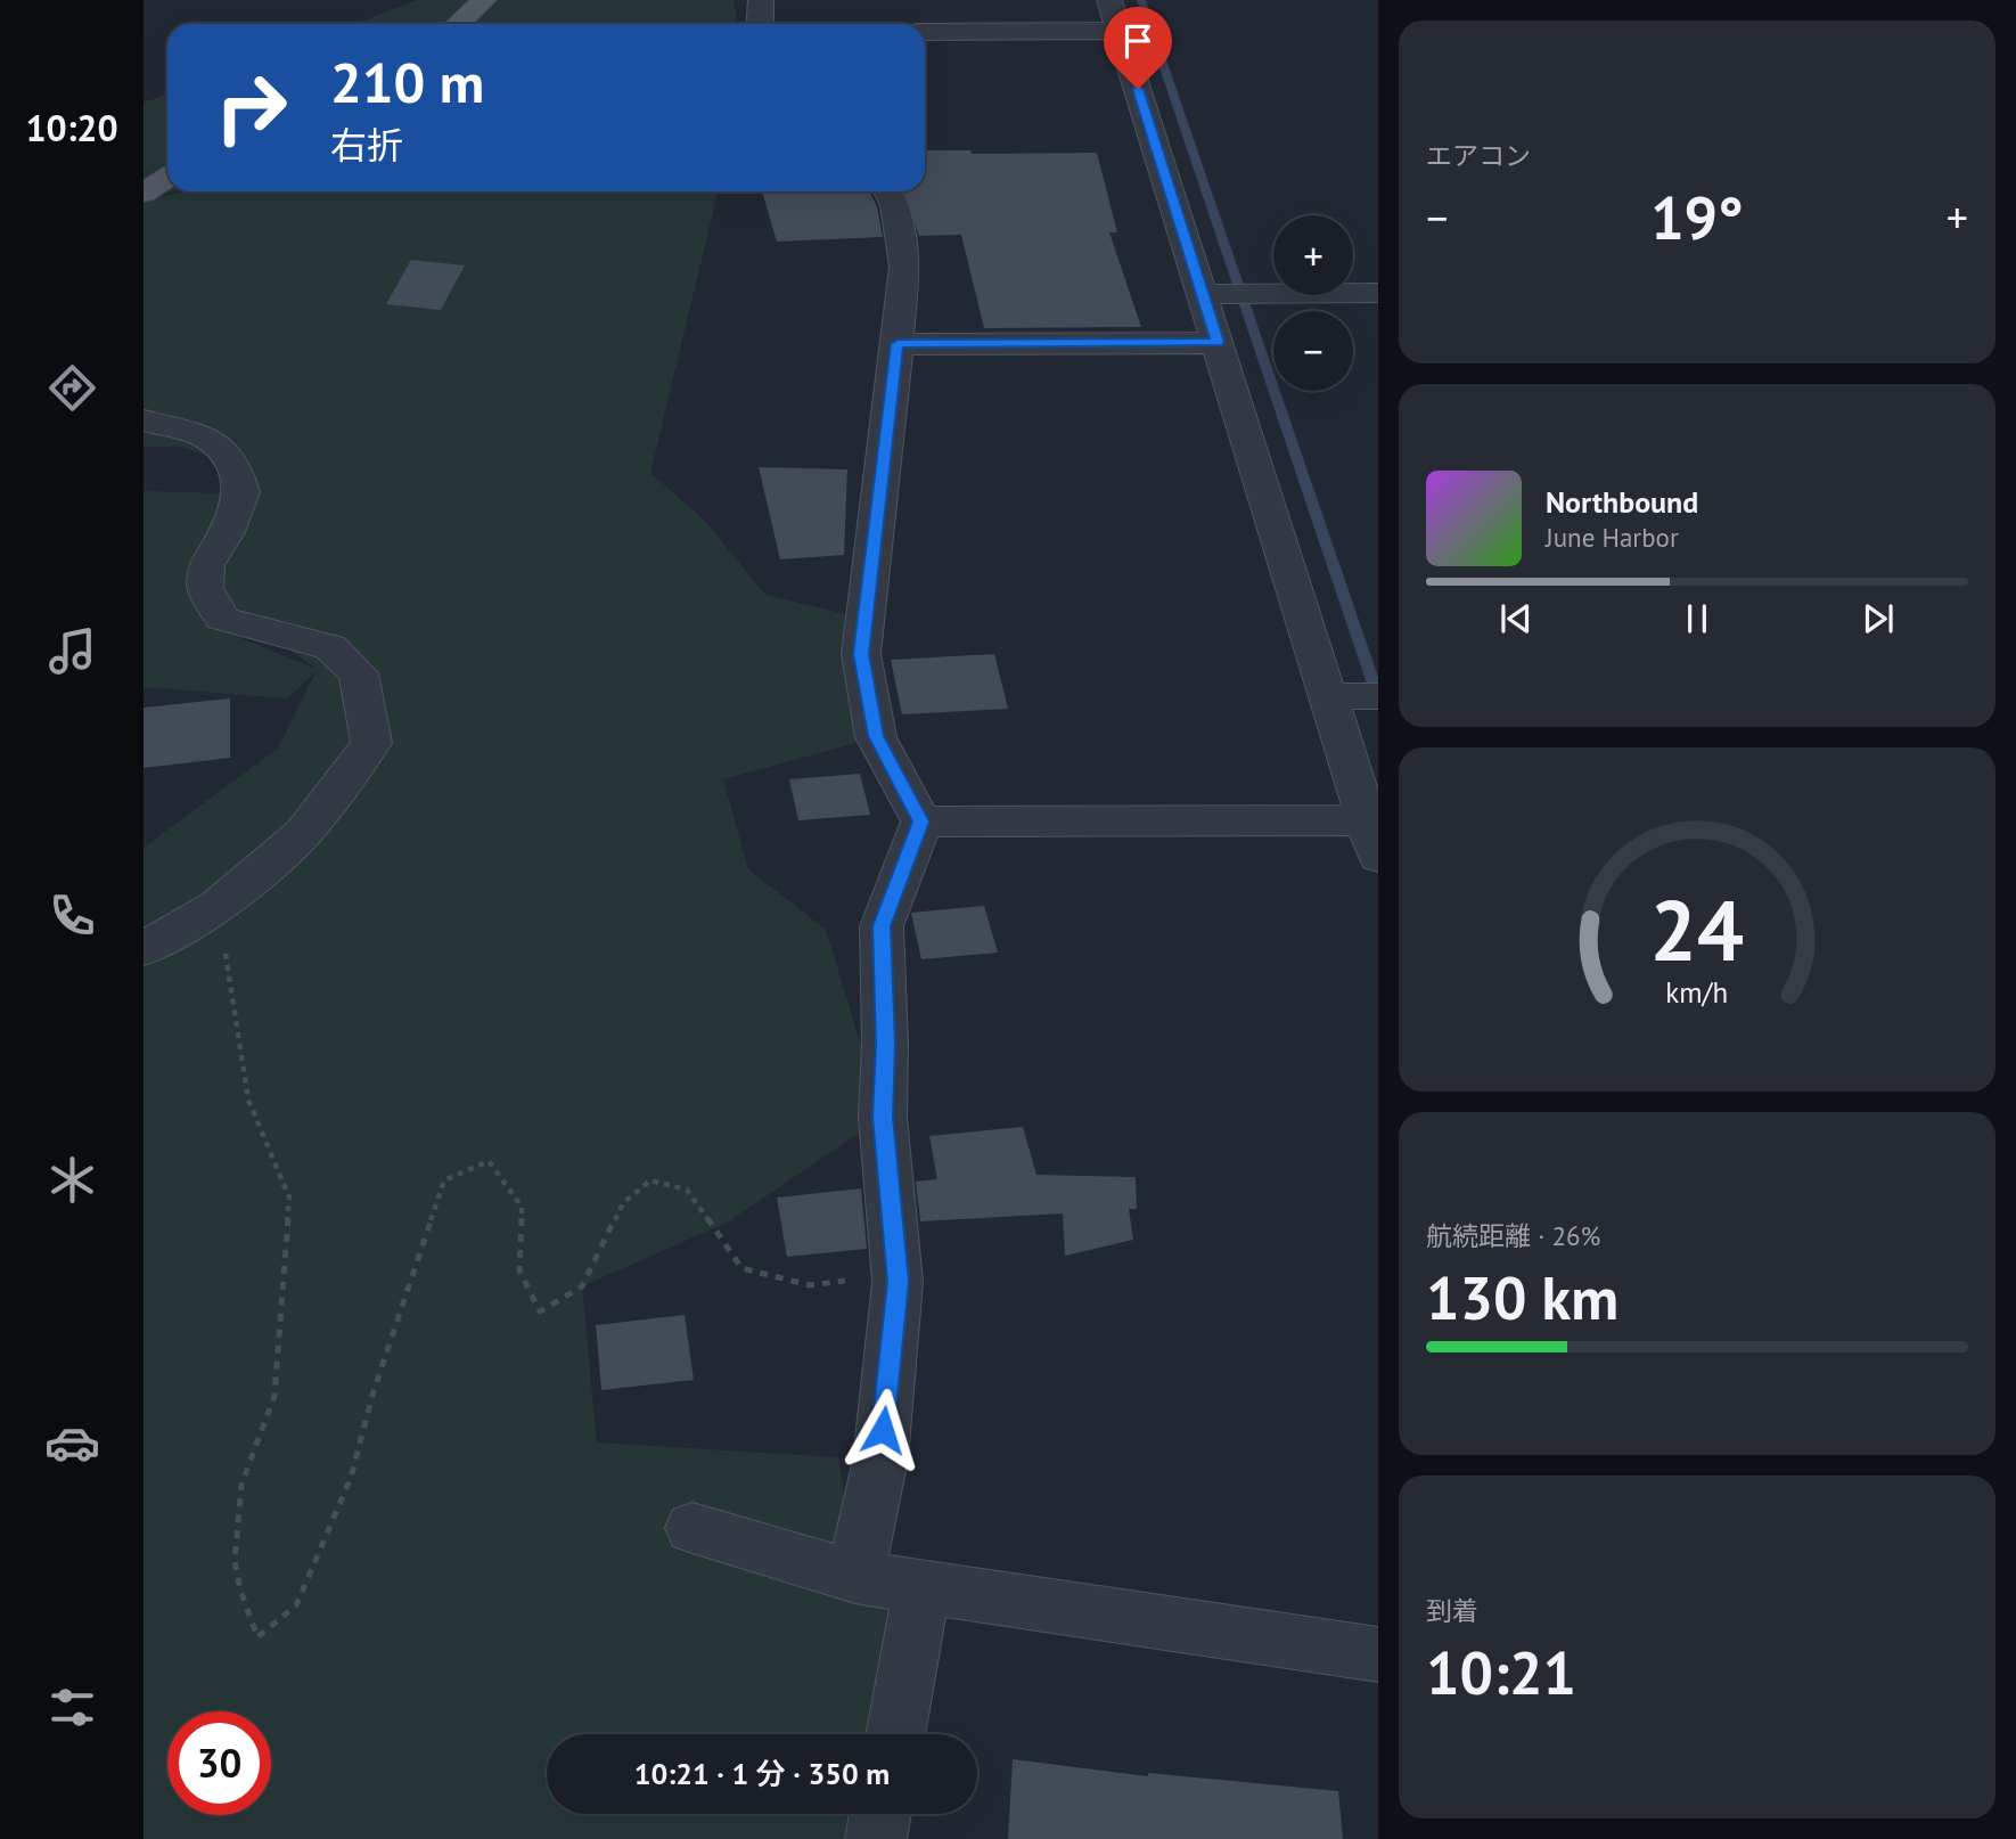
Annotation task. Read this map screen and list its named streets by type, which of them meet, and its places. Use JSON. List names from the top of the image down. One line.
{"page":{"tabs":"10:20","tile":["エアコン",["航続距離 · 26%","130 km"],["到着","10:21"]],"turn":["210 m","右折"],"heat":["−","19°","+"],"map_buttons":["+","−"],"song":["Northbound","June Harbor"],"limit":"30","trip":"10:21 · 1 分 · 350 m","gauge":["24","km/h"]}}
